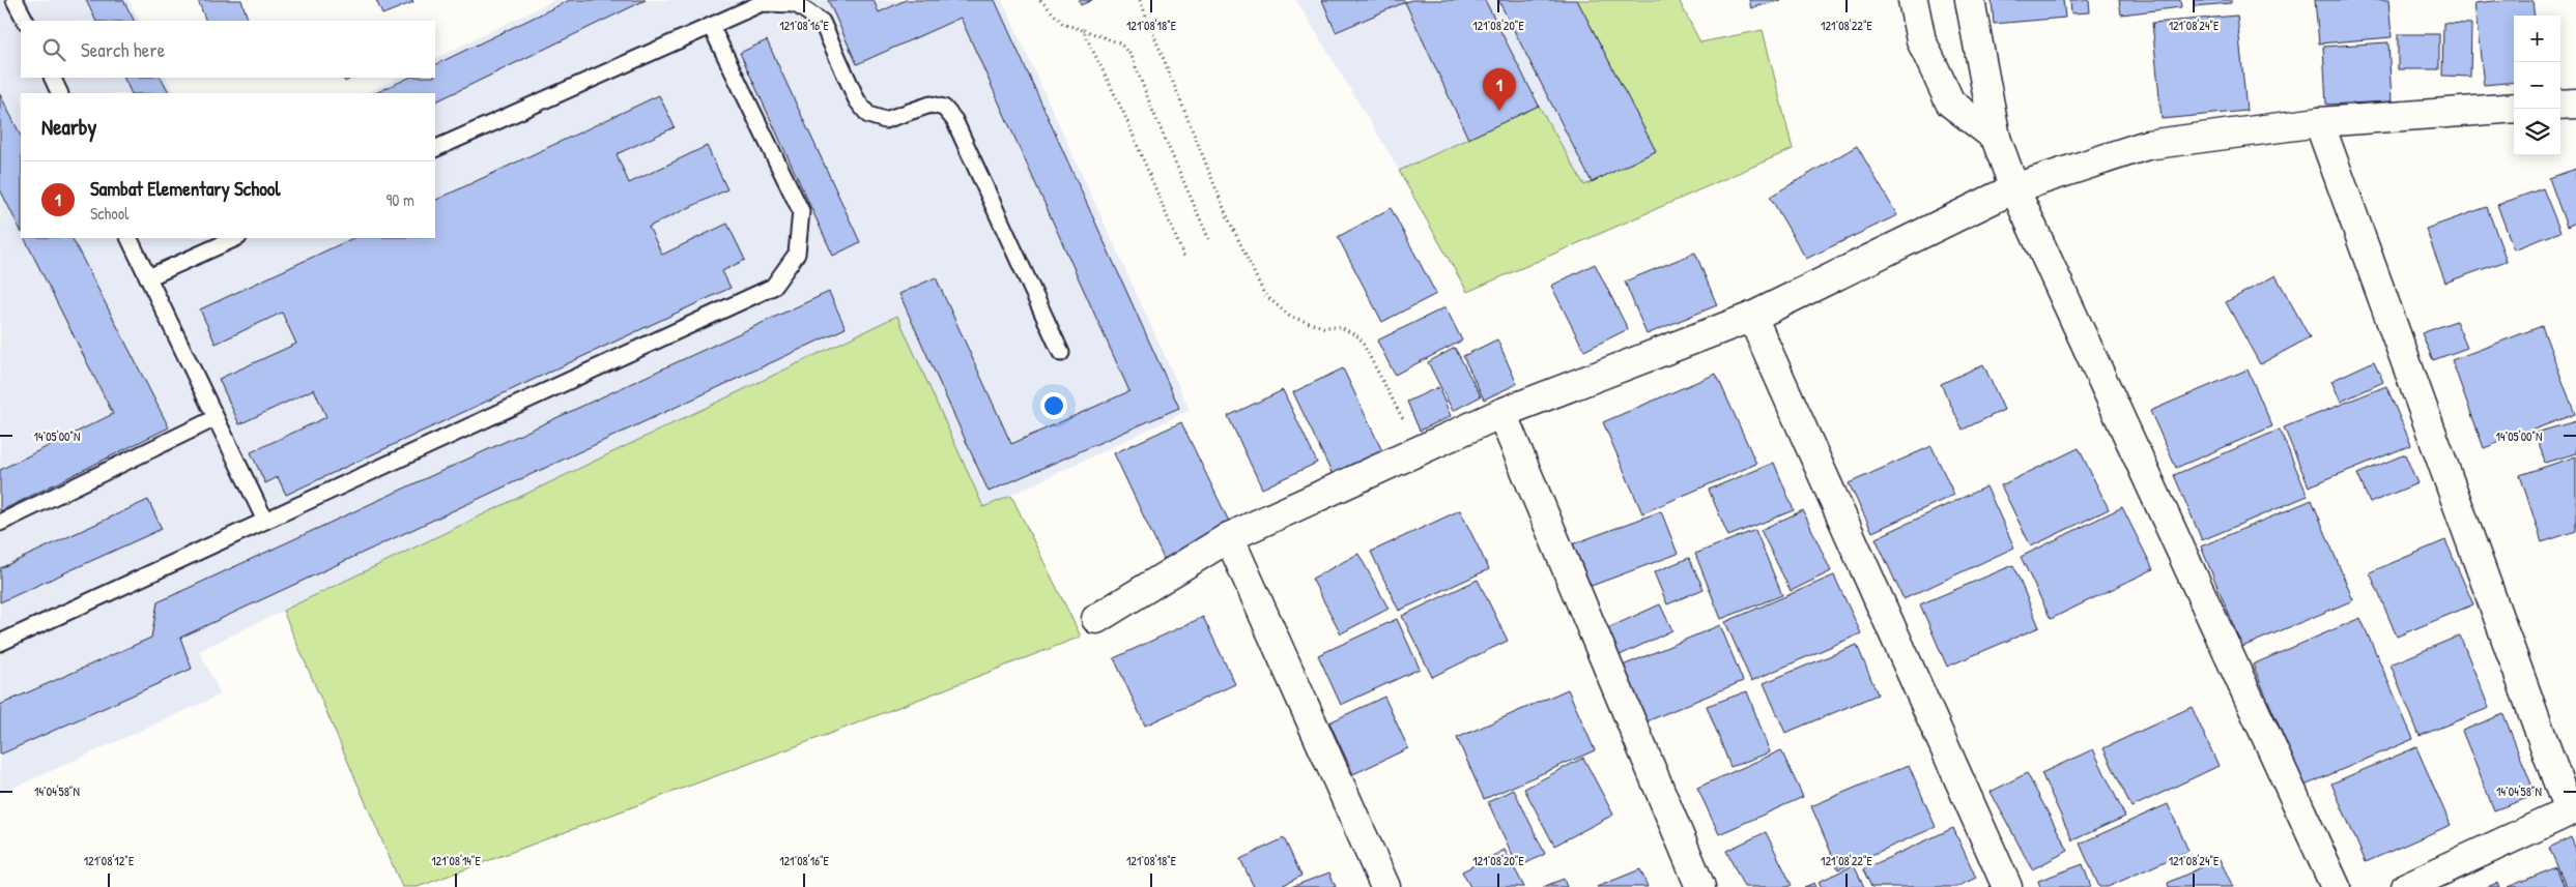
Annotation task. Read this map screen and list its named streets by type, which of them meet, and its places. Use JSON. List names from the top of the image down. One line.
{"page":{"map_buttons":["+","−"],"search":"Search here","pins":"1","heading":"Nearby","list":[{"mark":"1","name":"Sambat Elementary School","note":"School","value":"90 m"}]},"coordinates":["121°08'16\"E","121°08'18\"E","121°08'20\"E","121°08'22\"E","121°08'24\"E","14°05'00\"N","14°04'58\"N","121°08'12\"E","121°08'14\"E"]}
